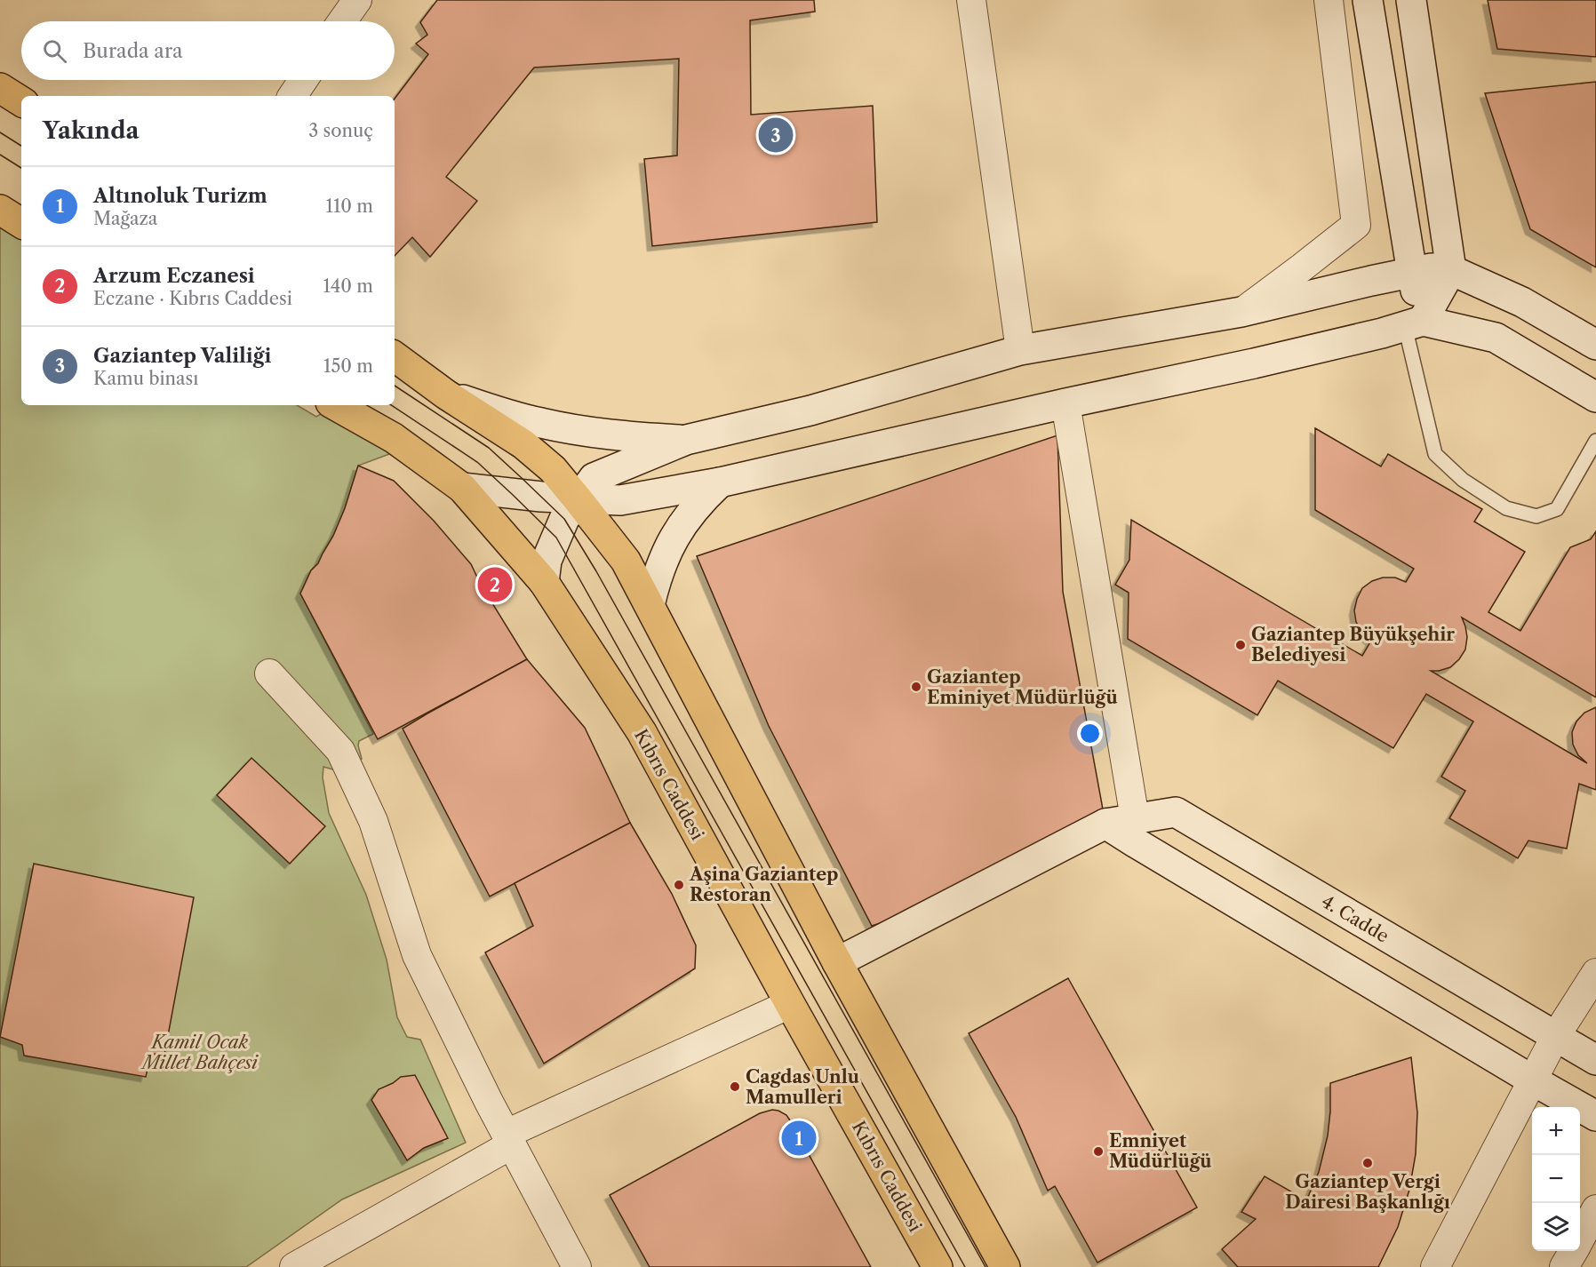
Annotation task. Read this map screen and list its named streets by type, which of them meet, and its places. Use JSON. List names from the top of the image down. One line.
{"streets":{"main road":["Kıbrıs Caddesi","4. Cadde"]},"parks":["Kamil Ocak Millet Bahçesi"],"places":["Gaziantep Büyükşehir Belediyesi","Gaziantep Eminiyet Müdürlüğü","Aşina Gaziantep Restoran","Cagdas Unlu Mamulleri","Emniyet Müdürlüğü","Gaziantep Vergi Dairesi Başkanlığı"],"page":{"search":"Burada ara","heading":["Yakında","3 sonuç"],"pins":["3","2","1"],"list":[{"mark":"1","name":"Altınoluk Turizm","note":"Mağaza","value":"110 m"},{"mark":"2","name":"Arzum Eczanesi","note":"Eczane · Kıbrıs Caddesi","value":"140 m"},{"mark":"3","name":"Gaziantep Valiliği","note":"Kamu binası","value":"150 m"}],"map_buttons":["+","−"]}}
